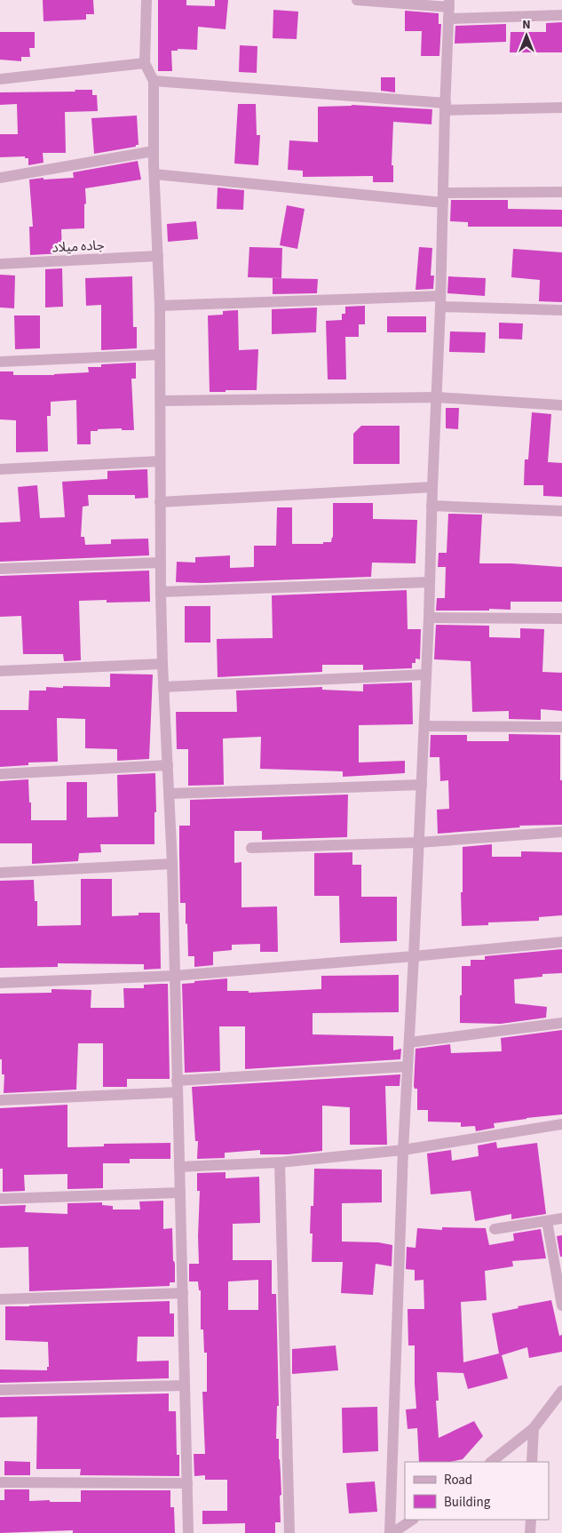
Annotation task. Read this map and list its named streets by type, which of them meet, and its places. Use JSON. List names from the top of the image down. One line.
{"streets":{"street":["جاده میلاد"]},"legend":["Road","Building"],"north":"top"}
